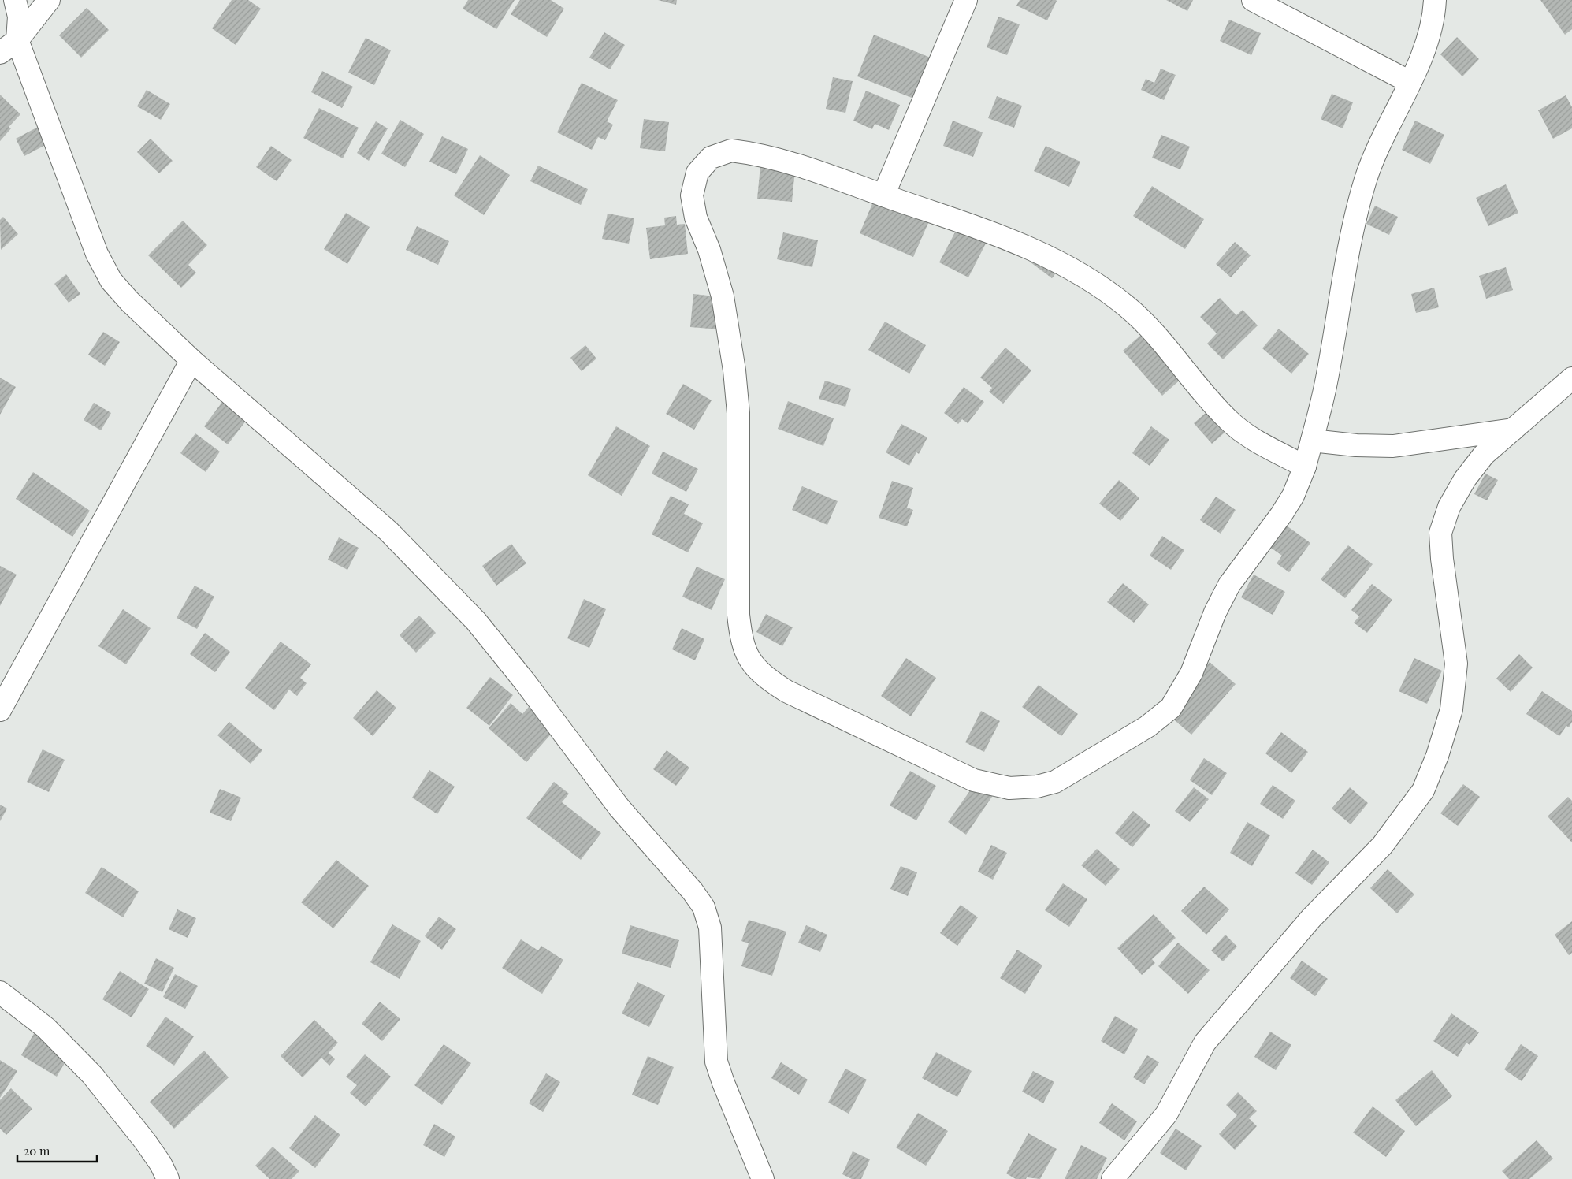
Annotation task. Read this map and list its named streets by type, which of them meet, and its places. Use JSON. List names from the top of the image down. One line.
{"scale_bar":"20 m"}
